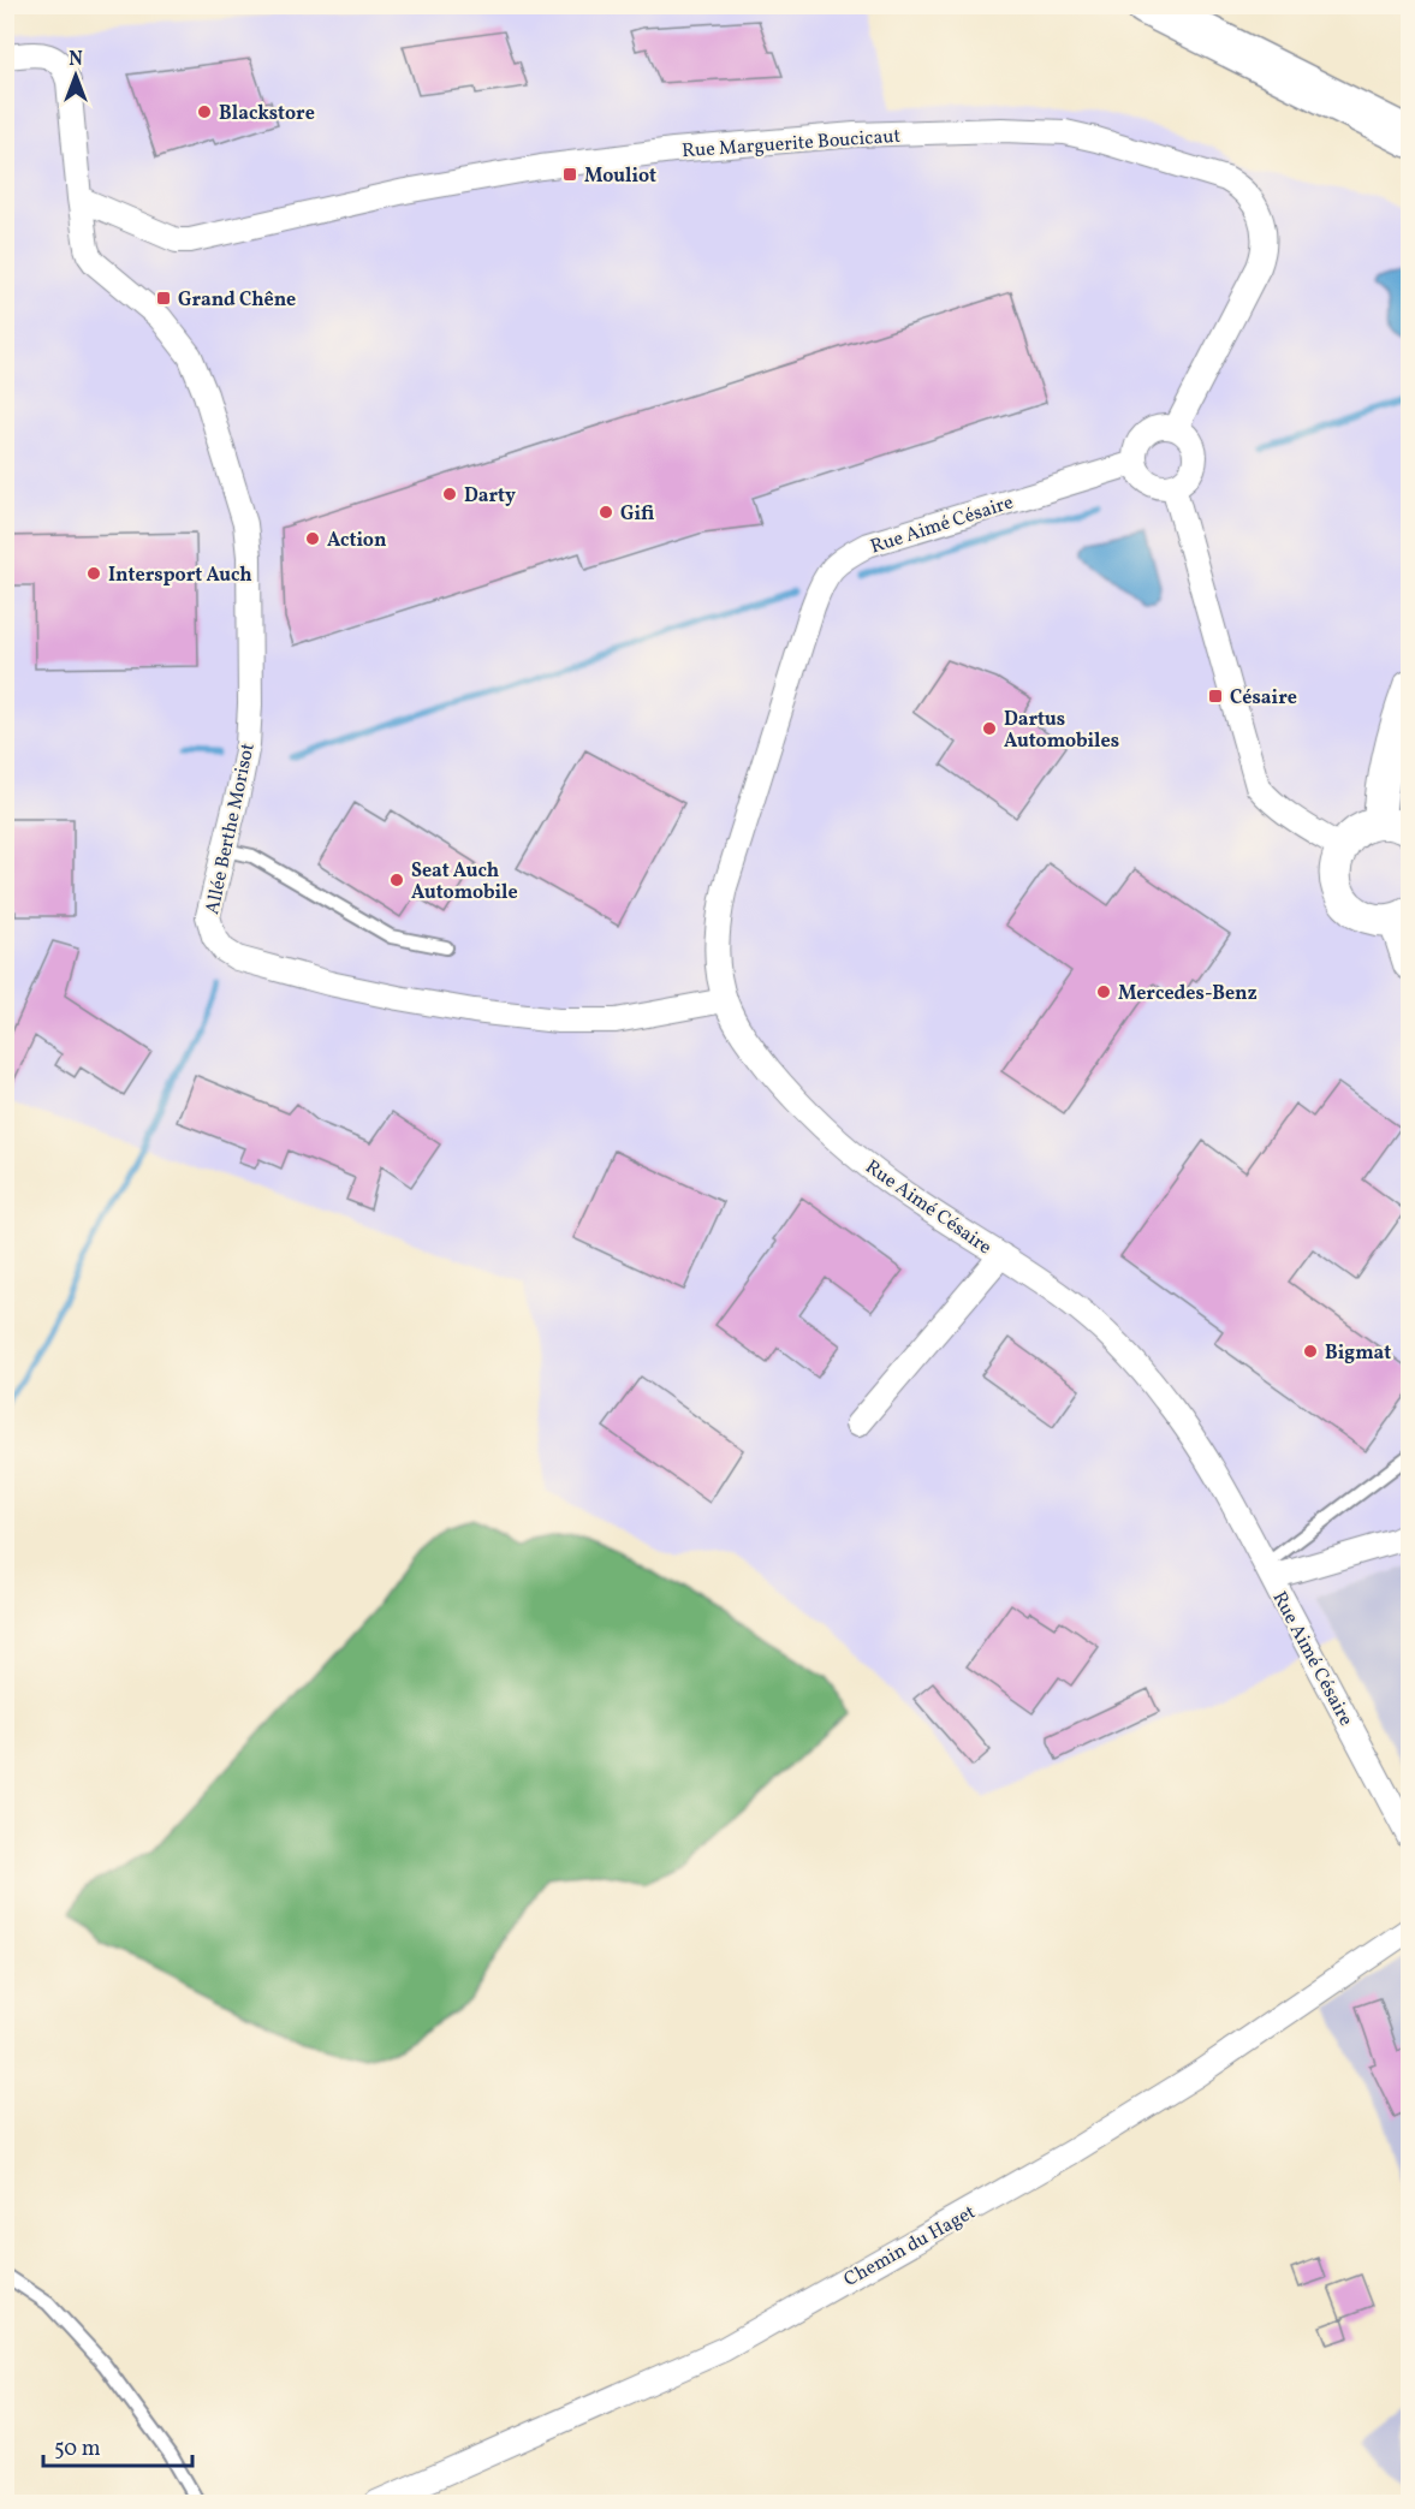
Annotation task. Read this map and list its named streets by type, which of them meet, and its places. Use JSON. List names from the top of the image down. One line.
{"streets":{"street":["Rue Marguerite Boucicaut","Rue Aimé Césaire","Allée Berthe Morisot","Chemin du Haget"]},"crossings":[["Rue Marguerite Boucicaut","Rue Aimé Césaire"],["Rue Marguerite Boucicaut","Allée Berthe Morisot"],["Rue Aimé Césaire","Allée Berthe Morisot"]],"places":{"other":["Blackstore","Darty","Gifi","Action","Intersport Auch","Dartus Automobiles","Seat Auch Automobile","Mercedes-Benz","Bigmat"],"transit":["Mouliot","Grand Chêne","Césaire"]},"scale_bar":"50 m","north":"top"}
